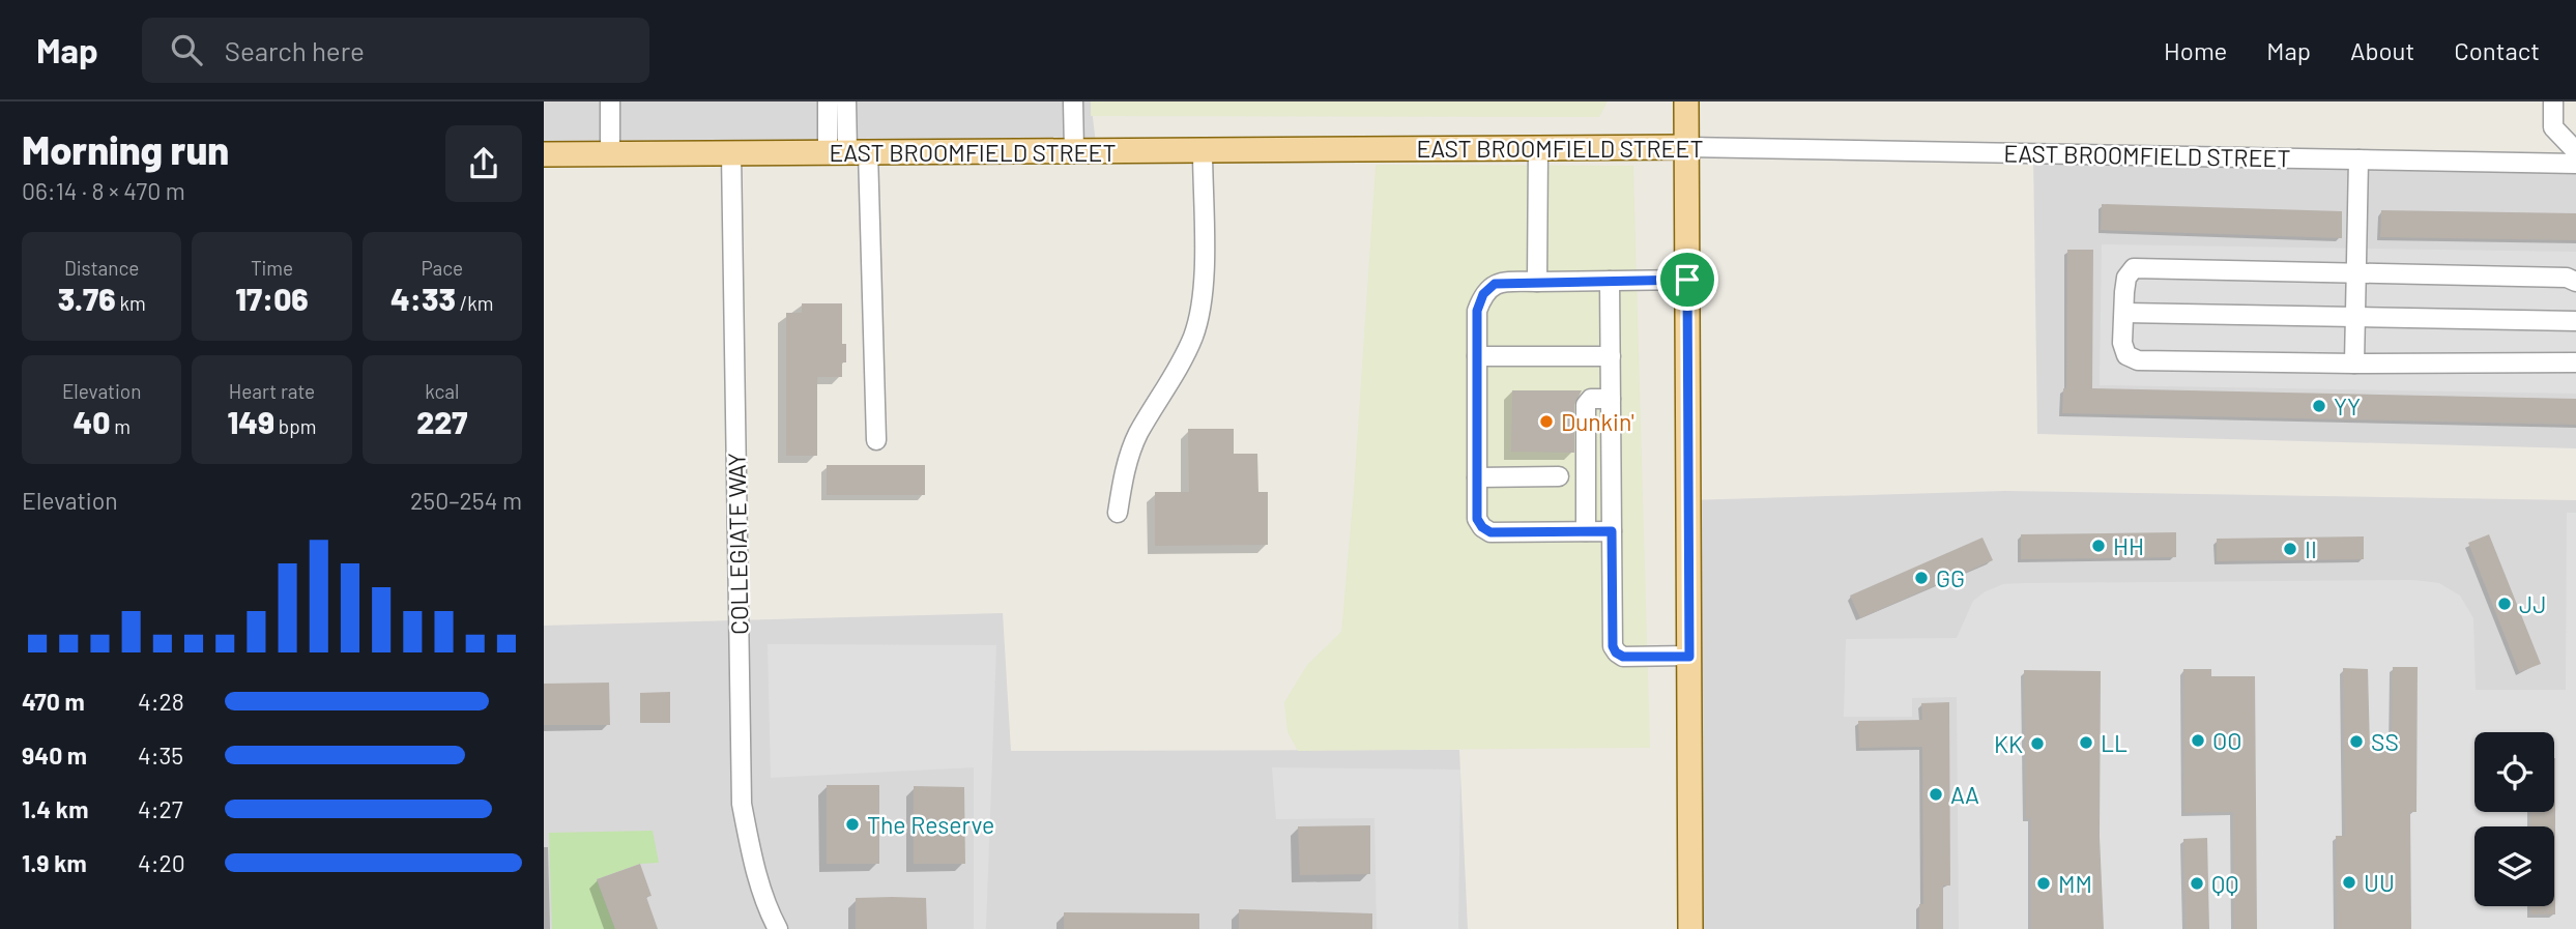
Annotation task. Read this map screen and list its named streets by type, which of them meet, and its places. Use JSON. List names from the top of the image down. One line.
{"streets":{"main road":["EAST BROOMFIELD STREET"],"street":["COLLEGIATE WAY"]},"crossings":[["EAST BROOMFIELD STREET","COLLEGIATE WAY"]],"places":["YY","Dunkin'","HH","II","GG","JJ","OO","SS","LL","KK","AA","The Reserve","UU","MM","QQ"],"page":{"header":"Map","search":"Search here","nav":["Home","Map","About","Contact"],"heading":["Morning run","06:14 · 8 × 470 m"],"stats":[["Distance","3.76 km"],["Time","17:06"],["Pace","4:33 /km"],["Elevation","40 m"],["Heart rate","149 bpm"],["kcal","227"]],"chart":["Elevation","250–254 m"],"list":[{"name":"470 m","note":"4:28"},{"name":"940 m","note":"4:35"},{"name":"1.4 km","note":"4:27"},{"name":"1.9 km","note":"4:20"}]}}
